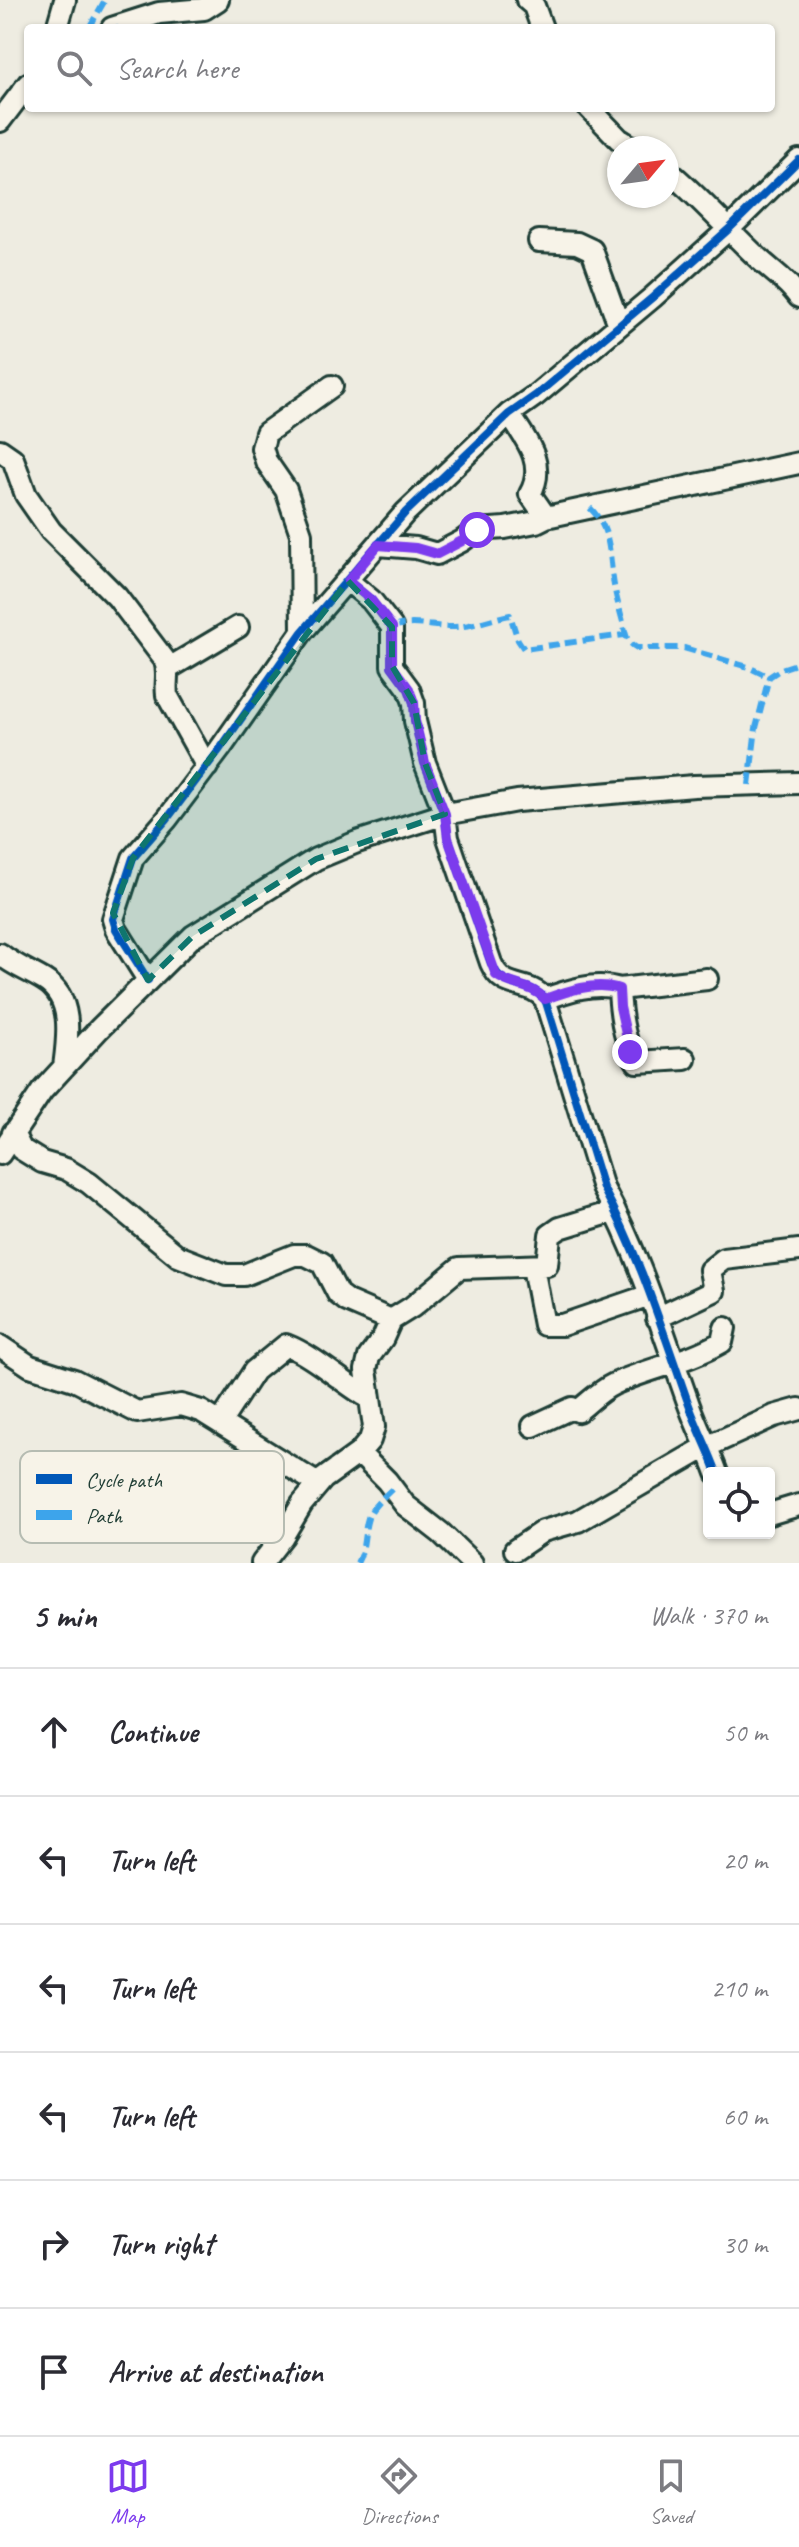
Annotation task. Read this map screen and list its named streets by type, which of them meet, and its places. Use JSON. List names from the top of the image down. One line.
{"legend":["Cycle path","Path"],"north":"top right","page":{"search":"Search here","heading":["5 min","Walk · 370 m"],"list":[["Continue","50 m"],["Turn left","20 m"],["Turn left","210 m"],["Turn left","60 m"],["Turn right","30 m"],"Arrive at destination"],"nav":["Map","Directions","Saved"]}}
